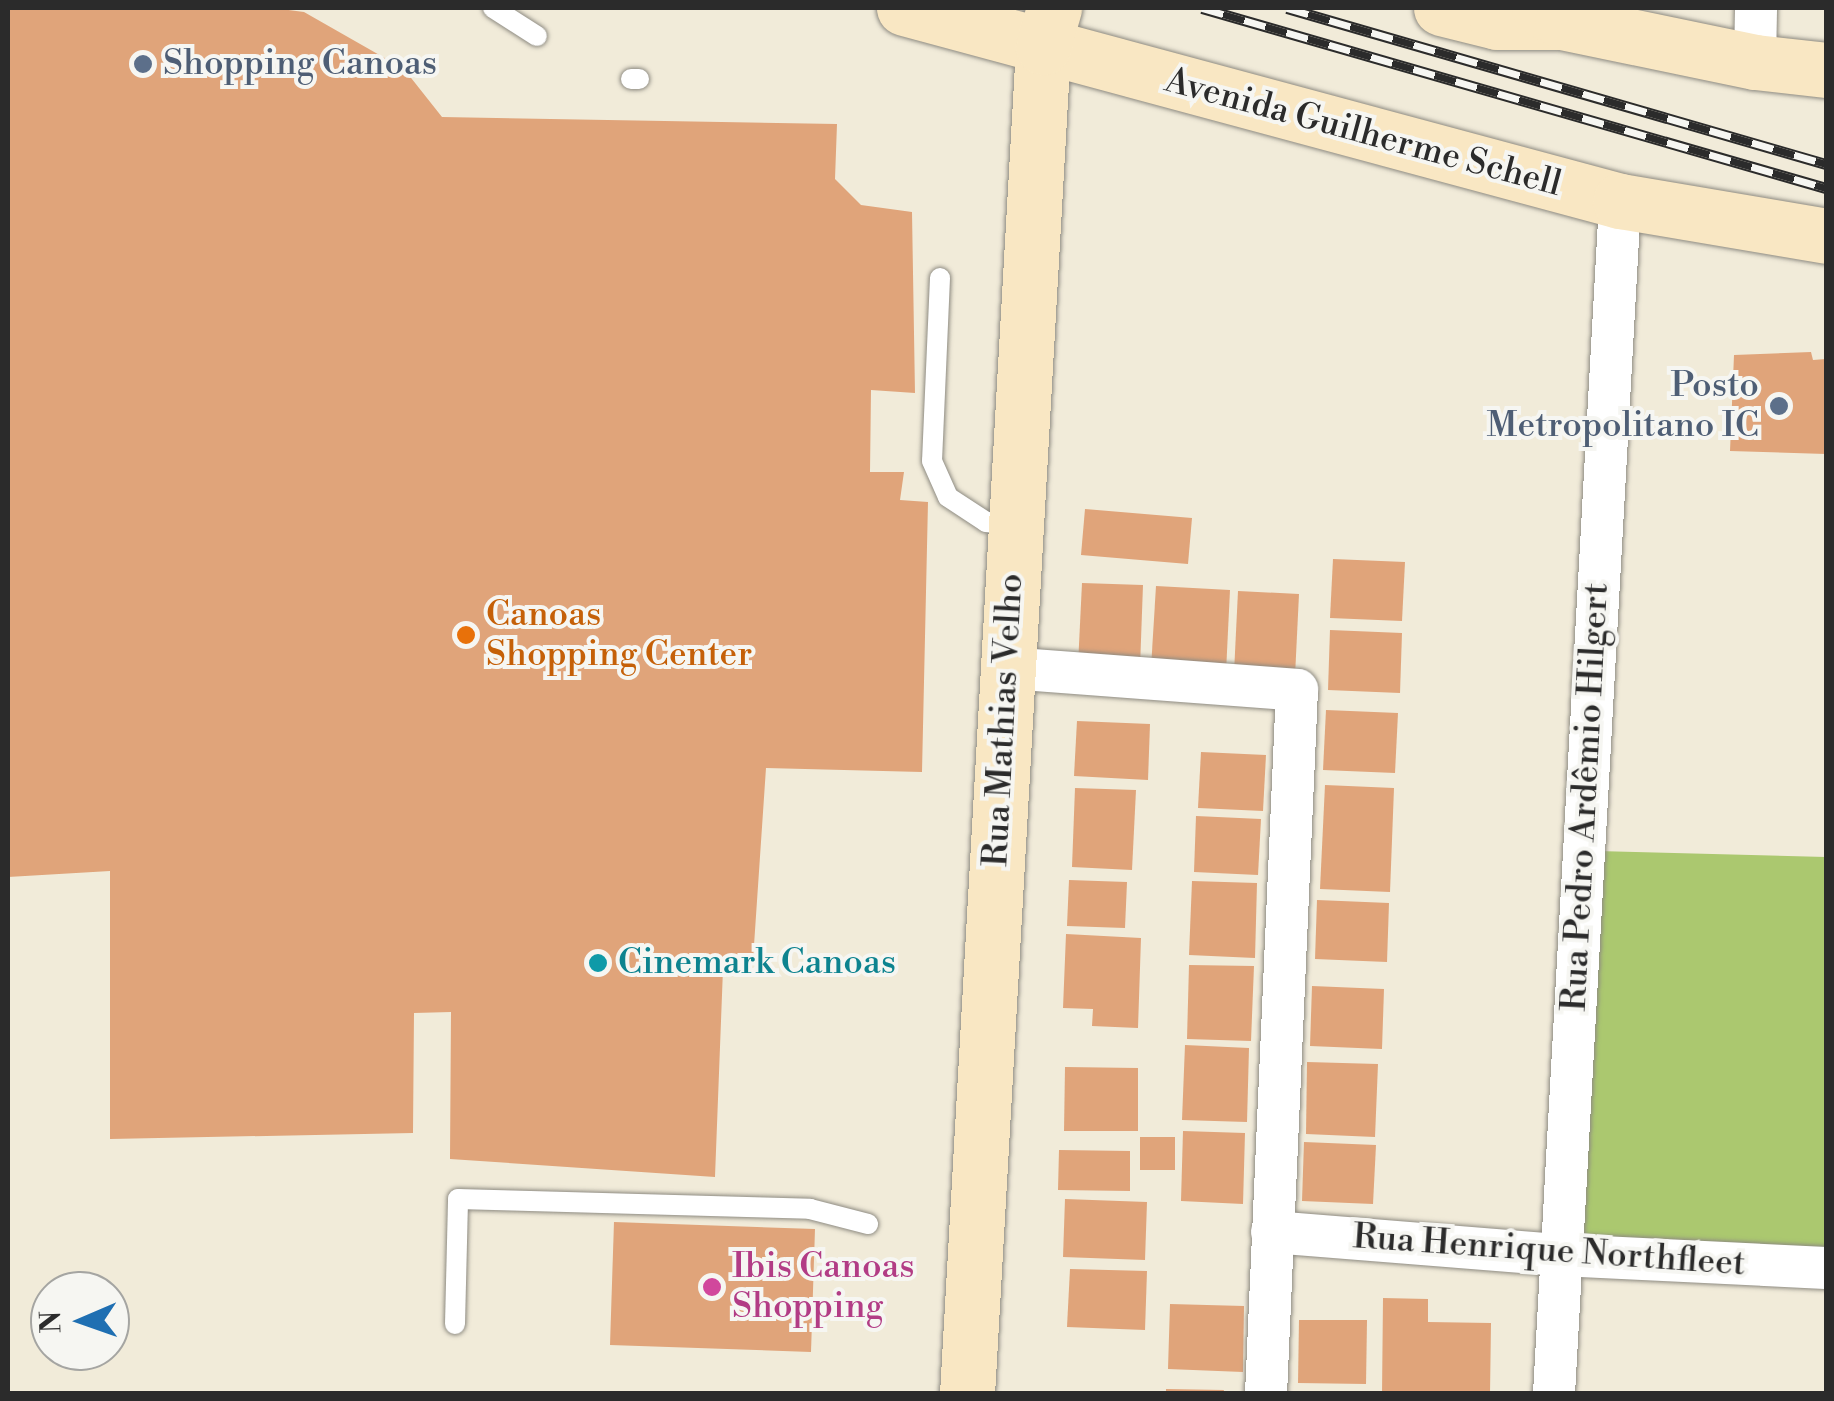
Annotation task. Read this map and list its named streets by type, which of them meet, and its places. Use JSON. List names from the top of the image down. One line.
{"streets":{"street":["Avenida Guilherme Schell","Rua Mathias Velho","Rua Pedro Ardêmio Hilgert","Rua Henrique Northfleet"]},"crossings":[["Avenida Guilherme Schell","Rua Mathias Velho"],["Avenida Guilherme Schell","Rua Pedro Ardêmio Hilgert"],["Rua Pedro Ardêmio Hilgert","Rua Henrique Northfleet"]],"places":["Shopping Canoas","Posto Metropolitano IC","Canoas Shopping Center","Cinemark Canoas","Ibis Canoas Shopping"],"north":"left"}
